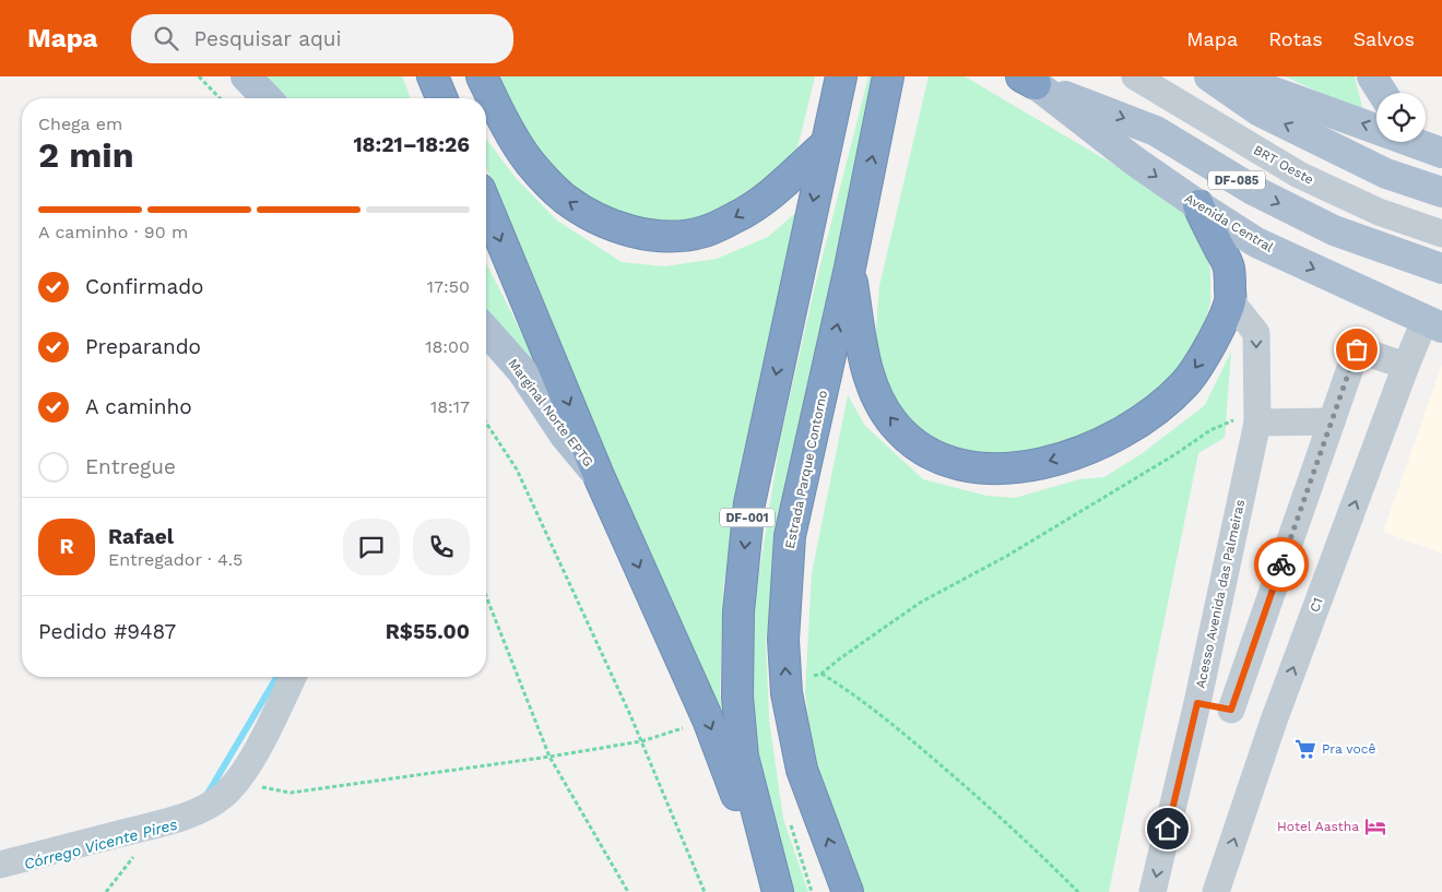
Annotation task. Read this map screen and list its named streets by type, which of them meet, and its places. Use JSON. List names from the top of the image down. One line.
{"streets":{"highway":["Estrada Parque Contorno","DF-001"],"main road":["DF-085","Avenida Central","Marginal Norte EPTG"],"street":["BRT Oeste","Acesso Avenida das Palmeiras","C1"]},"crossings":[["DF-085","Avenida Central"],["Avenida Central","C1"]],"one_way":["Acesso Avenida das Palmeiras"],"water":["Córrego Vicente Pires"],"places":{"supermarket":["Pra você"],"hotel":["Hotel Aastha"]},"page":{"header":"Mapa","search":"Pesquisar aqui","nav":["Mapa","Rotas","Salvos"],"heading":["2 min","Chega em","18:21–18:26"],"panel":["Rafael","Entregador · 4.5","Pedido #9487","R$55.00"],"bar":"A caminho · 90 m","list":[["Confirmado","17:50"],["Preparando","18:00"],["A caminho","18:17"],"Entregue"],"round":"R"}}
